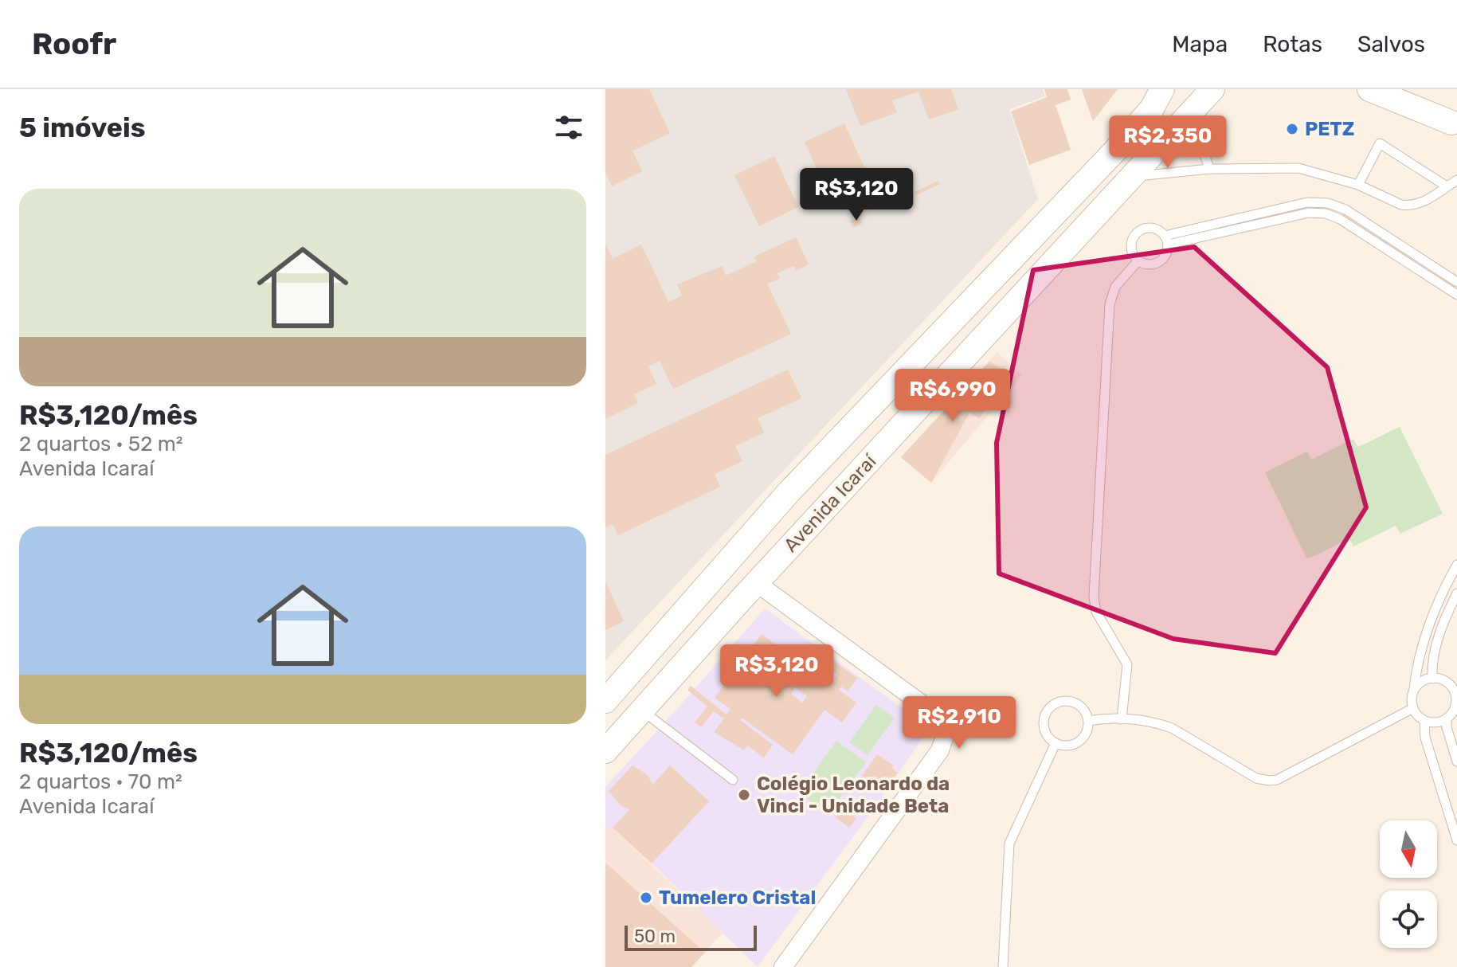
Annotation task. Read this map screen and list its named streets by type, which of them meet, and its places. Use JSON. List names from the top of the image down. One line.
{"streets":{"main road":["Avenida Icaraí"]},"places":["PETZ","Colégio Leonardo da Vinci - Unidade Beta","Tumelero Cristal"],"scale_bar":"50 m","north":"bottom","page":{"header":"Roofr","nav":["Mapa","Rotas","Salvos"],"heading":"5 imóveis","price":["R$2,350","R$3,120","R$6,990","R$3,120","R$2,910"],"list":[{"name":"R$3,120/mês","note":"2 quartos · 52 m² · Avenida Icaraí"},{"name":"R$3,120/mês","note":"2 quartos · 70 m² · Avenida Icaraí"}],"scale":"50 m"}}
